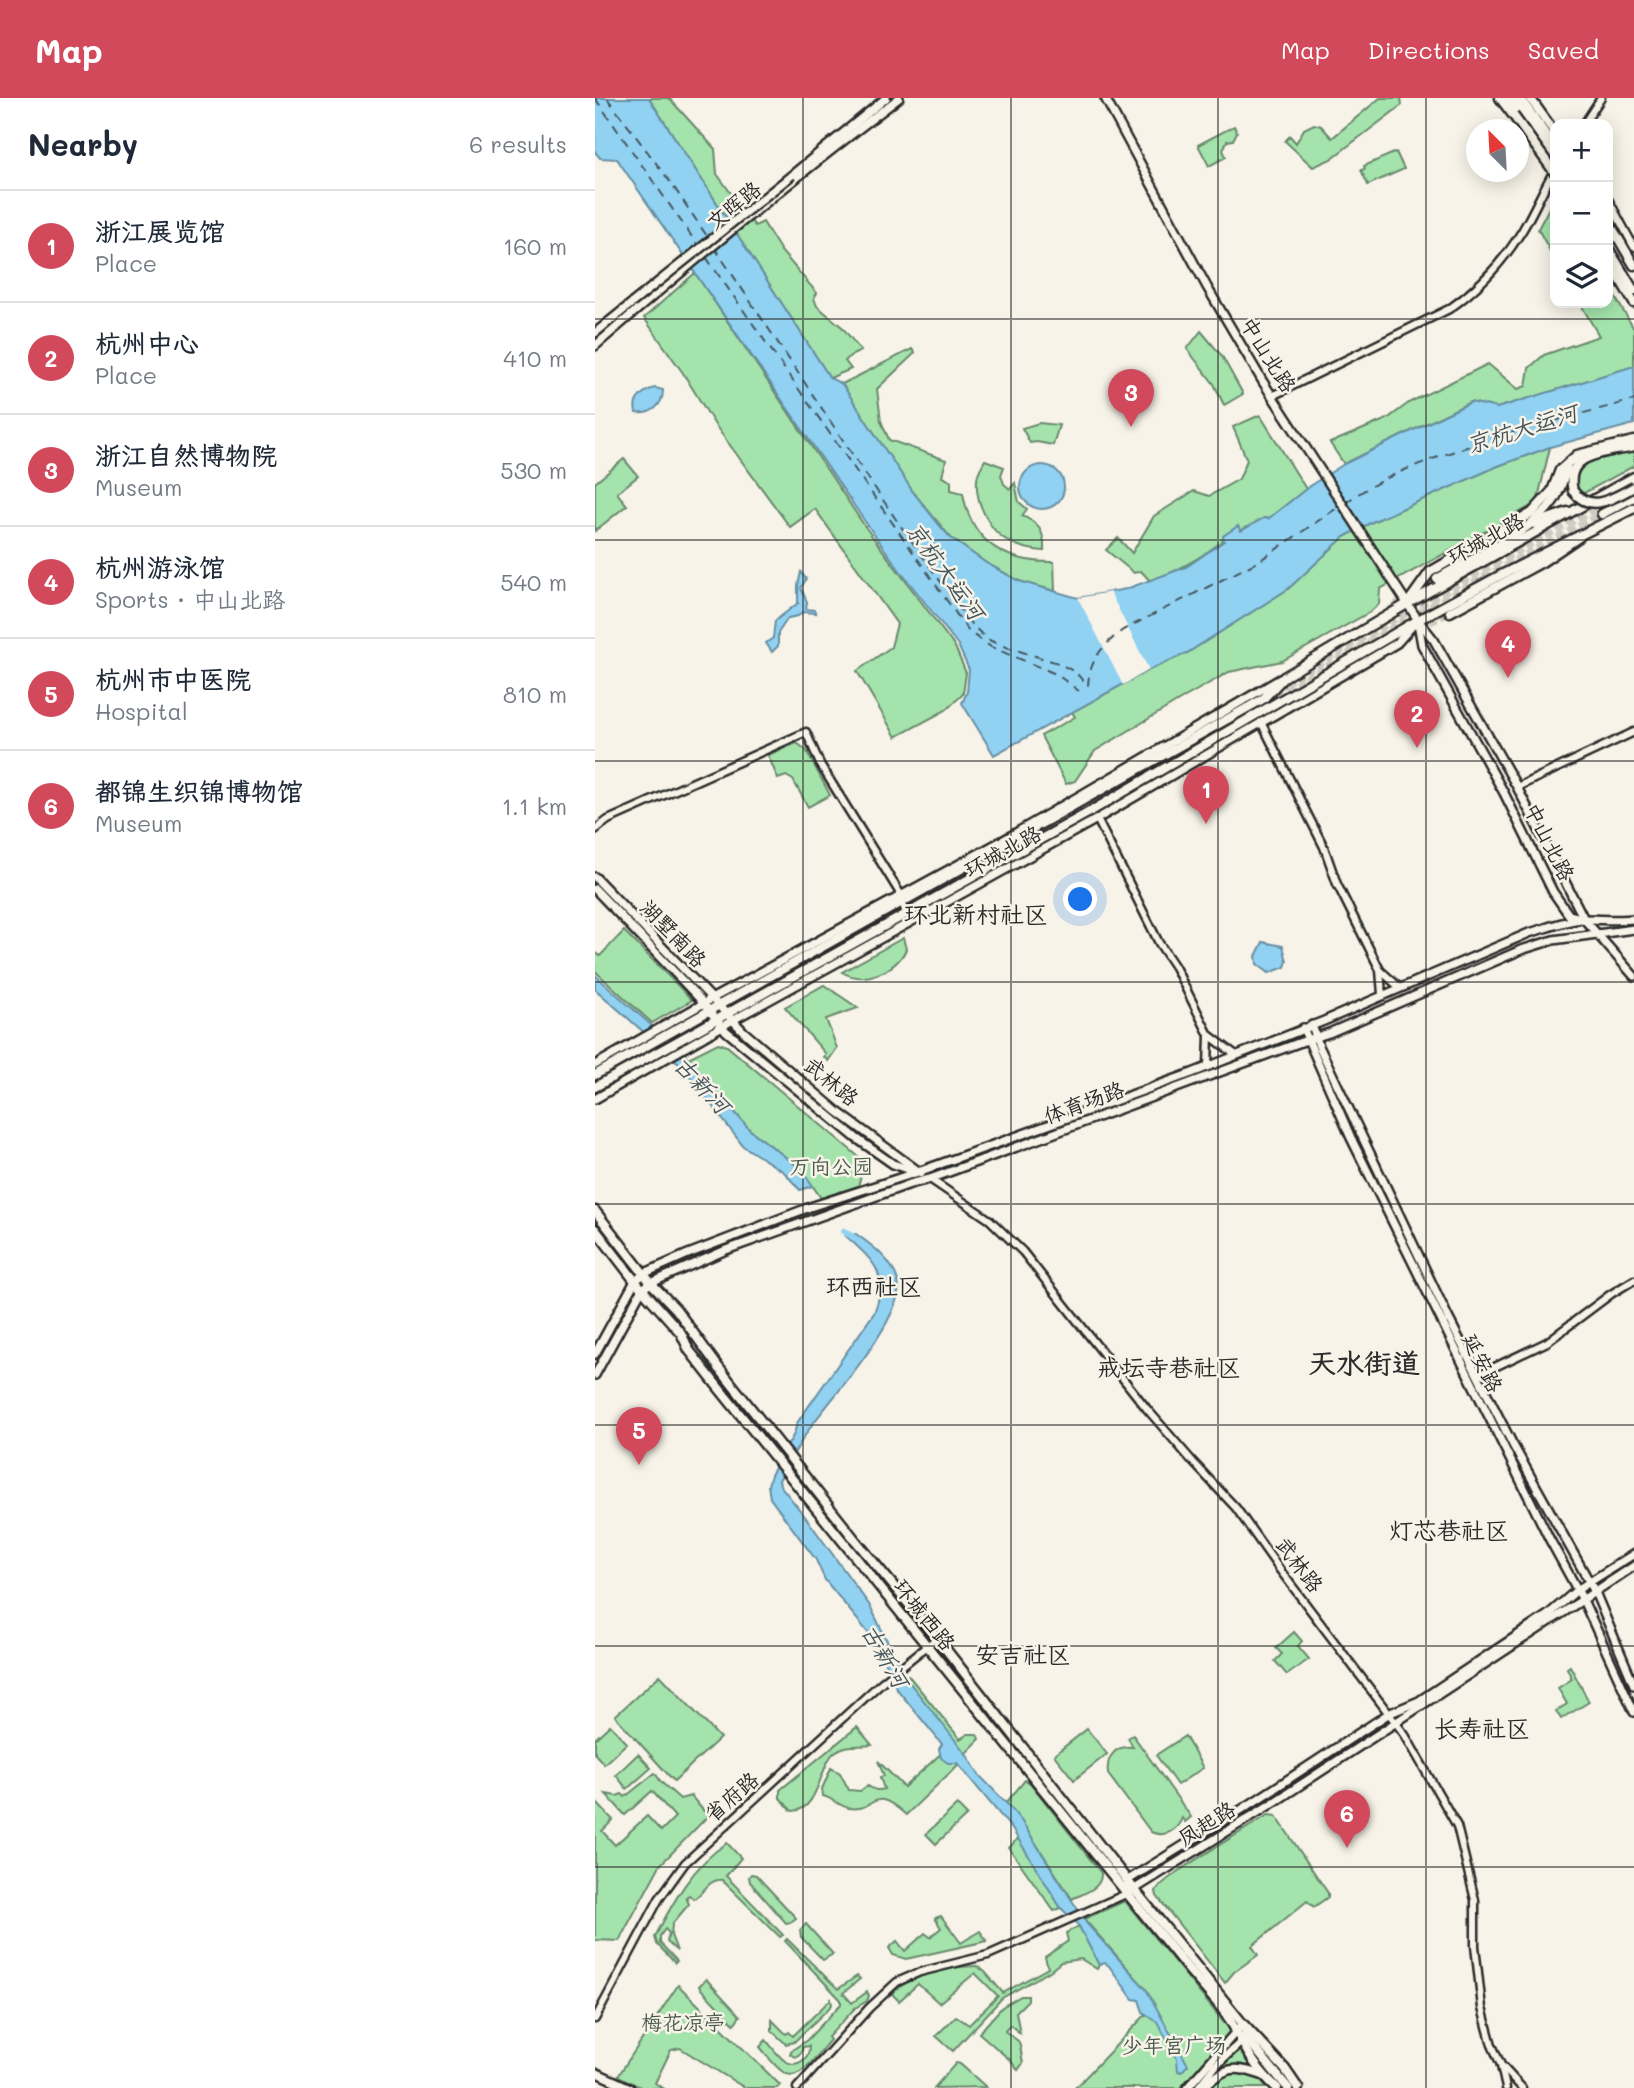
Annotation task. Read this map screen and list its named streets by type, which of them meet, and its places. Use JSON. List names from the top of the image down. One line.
{"streets":{"main road":["文晖路","中山北路","环城北路","湖墅南路","武林路","体育场路","延安路","环城西路","凤起路"],"street":["省府路"]},"crossings":[["中山北路","环城北路"],["中山北路","体育场路"],["环城北路","湖墅南路"],["环城北路","武林路"],["湖墅南路","武林路"],["武林路","体育场路"],["武林路","凤起路"],["体育场路","延安路"],["体育场路","环城西路"],["延安路","凤起路"],["环城西路","省府路"],["环城西路","凤起路"]],"districts":["环北新村社区","环西社区","天水街道","戒坛寺巷社区","灯芯巷社区","安吉社区","长寿社区"],"water":["京杭大运河","古新河"],"parks":["万向公园","梅花凉亭","少年宫广场"],"north":"top left","page":{"header":"Map","nav":["Map","Directions","Saved"],"heading":["Nearby","6 results"],"map_buttons":["+","−"],"list":[{"mark":"1","name":"浙江展览馆","note":"Place","value":"160 m"},{"mark":"2","name":"杭州中心","note":"Place","value":"410 m"},{"mark":"3","name":"浙江自然博物院","note":"Museum","value":"530 m"},{"mark":"4","name":"杭州游泳馆","note":"Sports · 中山北路","value":"540 m"},{"mark":"5","name":"杭州市中医院","note":"Hospital","value":"810 m"},{"mark":"6","name":"都锦生织锦博物馆","note":"Museum","value":"1.1 km"}],"pins":["3","4","2","1","5","6"]}}
